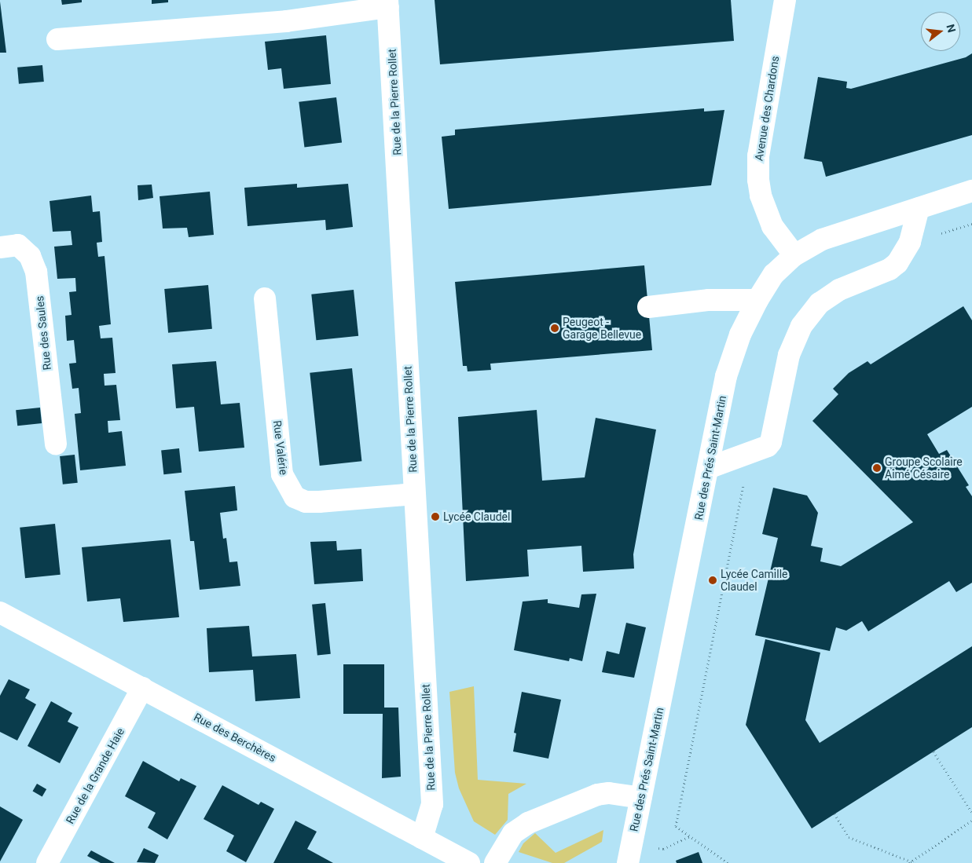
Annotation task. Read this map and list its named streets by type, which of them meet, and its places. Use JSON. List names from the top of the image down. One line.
{"streets":{"street":["Rue de la Pierre Rollet","Avenue des Chardons","Rue des Saules","Rue Valérie","Rue des Prés Saint-Martin","Rue des Berchères","Rue de la Grande Haie"]},"crossings":[["Rue de la Pierre Rollet","Rue Valérie"],["Rue de la Pierre Rollet","Rue des Berchères"],["Avenue des Chardons","Rue des Prés Saint-Martin"],["Rue des Berchères","Rue de la Grande Haie"]],"places":["Peugeot - Garage Bellevue","Groupe Scolaire Aimé Césaire","Lycée Claudel","Lycée Camille Claudel"],"north":"right"}
